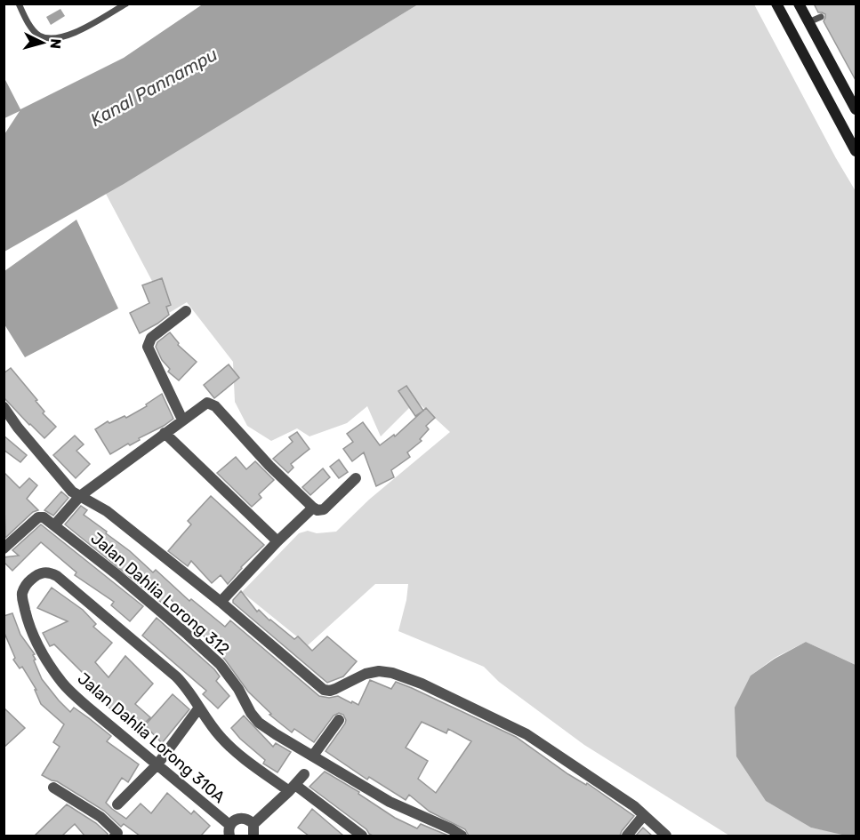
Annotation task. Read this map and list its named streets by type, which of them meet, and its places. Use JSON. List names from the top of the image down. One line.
{"streets":{"street":["Jalan Dahlia Lorong 312","Jalan Dahlia Lorong 310A"]},"water":["Kanal Pannampu"],"north":"right"}
